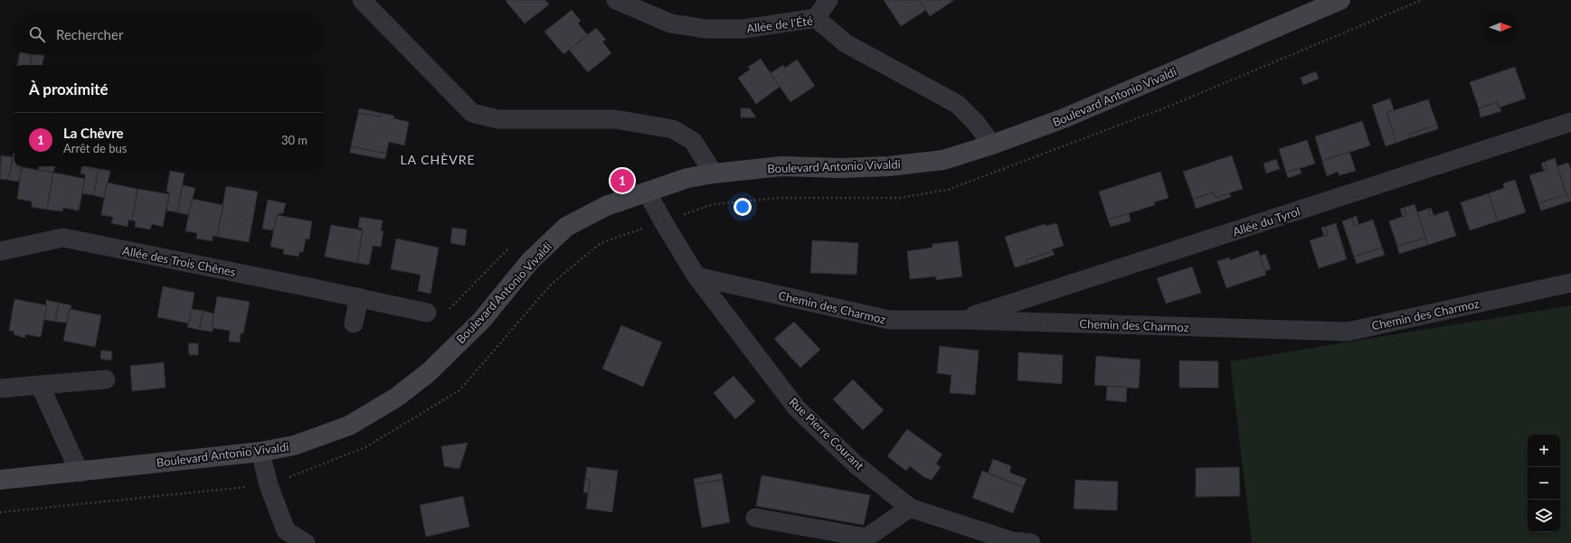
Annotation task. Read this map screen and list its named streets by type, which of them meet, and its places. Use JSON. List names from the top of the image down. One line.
{"streets":{"street":["Allée de l'Été","Boulevard Antonio Vivaldi","Allée du Tyrol","Allée des Trois Chênes","Chemin des Charmoz","Rue Pierre Courant"]},"crossings":[["Allée de l'Été","Boulevard Antonio Vivaldi"],["Boulevard Antonio Vivaldi","Rue Pierre Courant"],["Allée du Tyrol","Chemin des Charmoz"],["Chemin des Charmoz","Rue Pierre Courant"]],"districts":["LA CHÈVRE"],"north":"right","page":{"search":"Rechercher","heading":"À proximité","list":[{"mark":"1","name":"La Chèvre","note":"Arrêt de bus","value":"30 m"}],"pins":"1","map_buttons":["+","−"]}}
